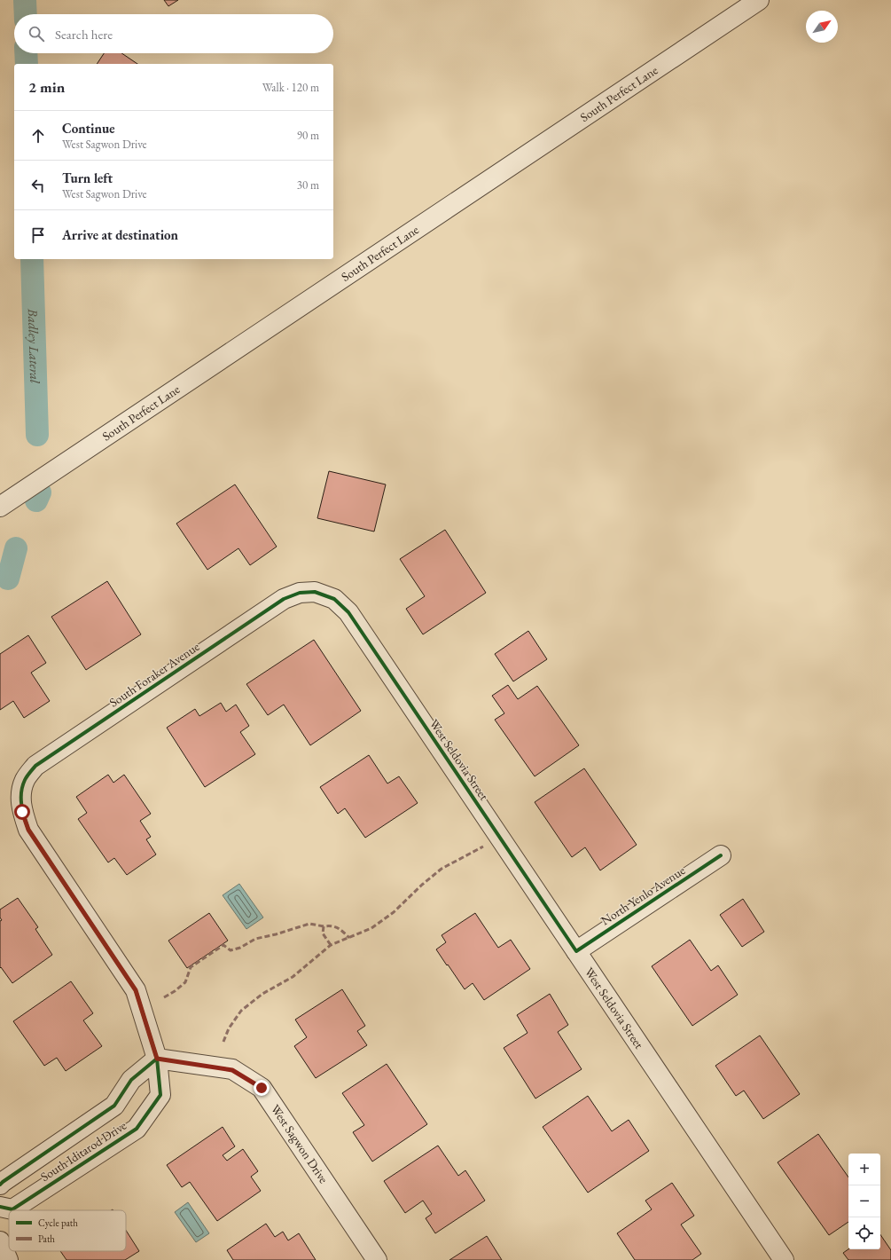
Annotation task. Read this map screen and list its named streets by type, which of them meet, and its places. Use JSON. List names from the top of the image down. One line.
{"streets":{"street":["South Perfect Lane","South Foraker Avenue","West Seldovia Street","North Yenlo Avenue","West Sagwon Drive","South Iditarod Drive"]},"crossings":[["South Foraker Avenue","West Seldovia Street"],["South Foraker Avenue","West Sagwon Drive"],["South Foraker Avenue","South Iditarod Drive"],["West Seldovia Street","North Yenlo Avenue"],["West Sagwon Drive","South Iditarod Drive"]],"water":["Badley Lateral"],"legend":["Cycle path","Path"],"north":"top right","page":{"search":"Search here","heading":["2 min","Walk · 120 m"],"list":[["Continue","West Sagwon Drive","90 m"],["Turn left","West Sagwon Drive","30 m"],"Arrive at destination"],"map_buttons":["+","−"]}}
